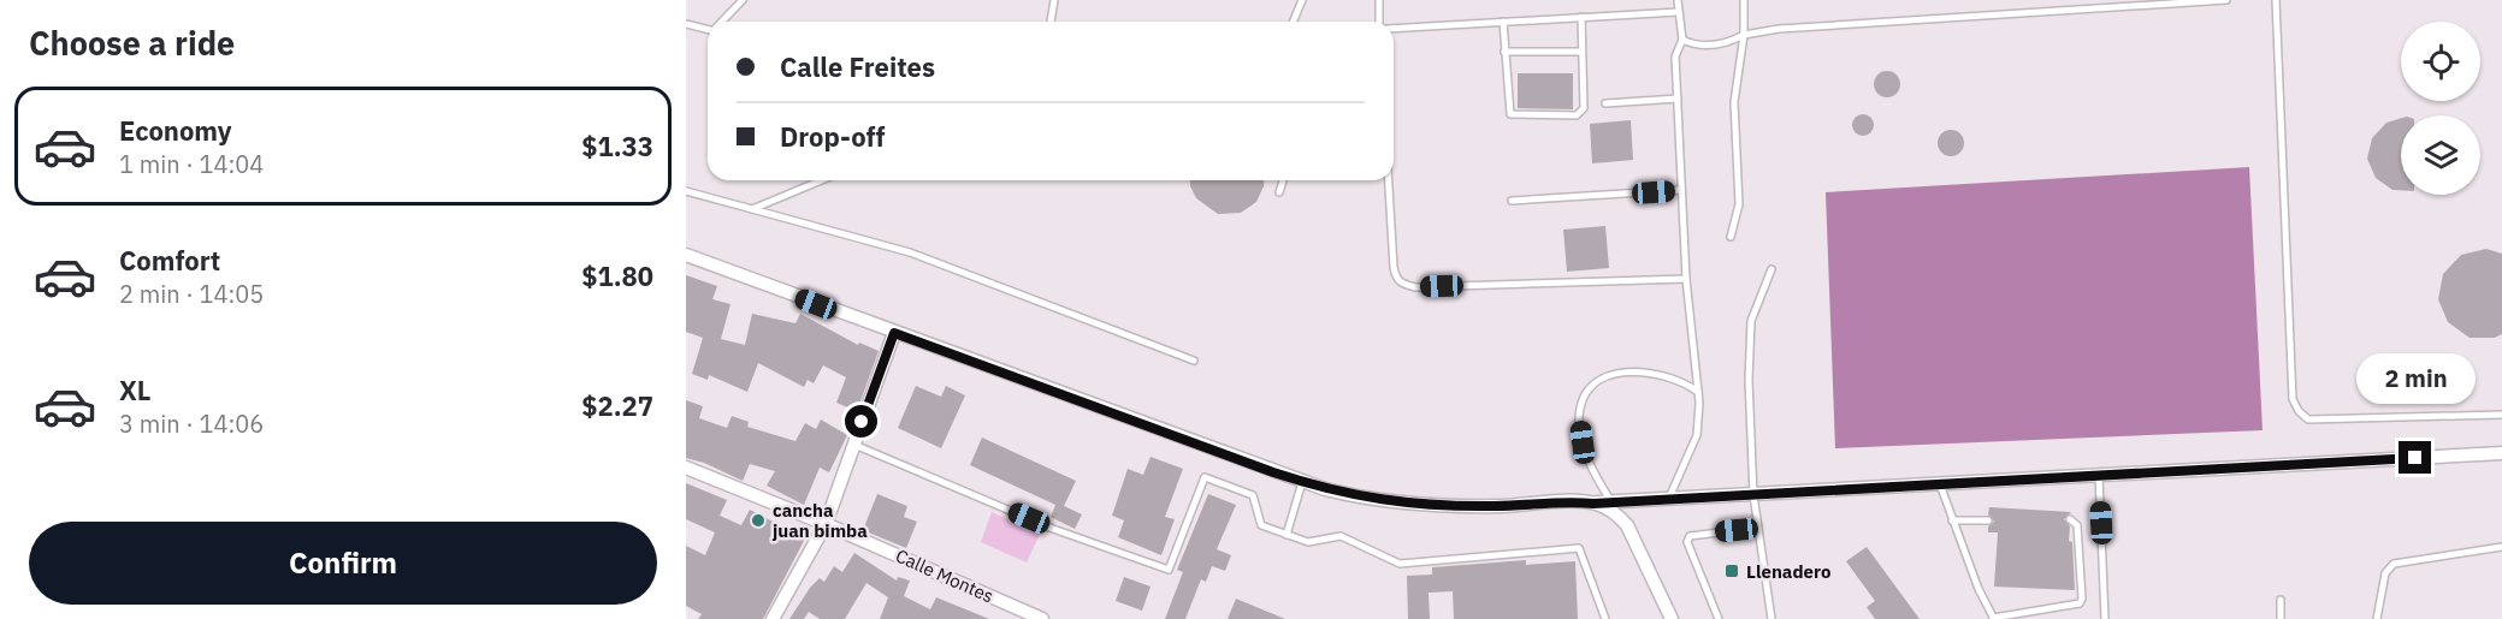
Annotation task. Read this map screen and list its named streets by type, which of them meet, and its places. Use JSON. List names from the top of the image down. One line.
{"streets":{"street":["Calle Montes"]},"places":{"other":["cancha juan bimba"],"transit":["Llenadero"]},"page":{"heading":"Choose a ride","banner":["Calle Freites","Drop-off"],"list":[{"name":"Economy","note":"1 min · 14:04","value":"$1.33"},{"name":"Comfort","note":"2 min · 14:05","value":"$1.80"},{"name":"XL","note":"3 min · 14:06","value":"$2.27"}],"bubble":"2 min","buttons":"Confirm"}}
